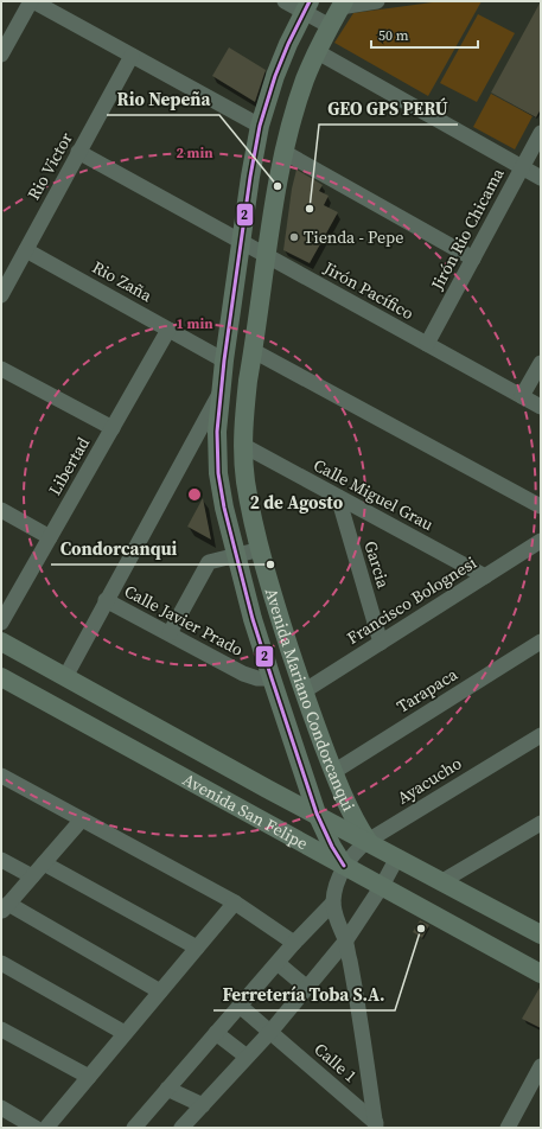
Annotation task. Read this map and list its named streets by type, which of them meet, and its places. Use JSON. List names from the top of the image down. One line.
{"streets":{"main road":["Avenida Mariano Condorcanqui","Avenida San Felipe"],"street":["Rio Victor","Jirón Rio Chicama","Rio Zaña","Jirón Pacífico","Libertad","Calle Miguel Grau","Garcia","Francisco Bolognesi","Calle Javier Prado","Tarapaca","Ayacucho","Calle 1"]},"crossings":[["Rio Victor","Rio Zaña"],["Rio Victor","Jirón Pacífico"],["Jirón Rio Chicama","Jirón Pacífico"],["Rio Zaña","Libertad"],["Rio Zaña","Avenida Mariano Condorcanqui"],["Jirón Pacífico","Avenida Mariano Condorcanqui"],["Calle Miguel Grau","Garcia"],["Calle Miguel Grau","Francisco Bolognesi"],["Calle Miguel Grau","Avenida Mariano Condorcanqui"],["Garcia","Francisco Bolognesi"],["Francisco Bolognesi","Avenida Mariano Condorcanqui"],["Calle Javier Prado","Avenida Mariano Condorcanqui"],["Tarapaca","Avenida Mariano Condorcanqui"],["Avenida Mariano Condorcanqui","Ayacucho"],["Avenida Mariano Condorcanqui","Avenida San Felipe"],["Ayacucho","Avenida San Felipe"]],"districts":["2 de Agosto"],"places":["Rio Nepeña","GEO GPS PERÚ","Tienda - Pepe","Condorcanqui","Ferretería Toba S.A."],"lines":["transit line 2"],"scale_bar":"50 m","rings":["2 min","1 min"]}
